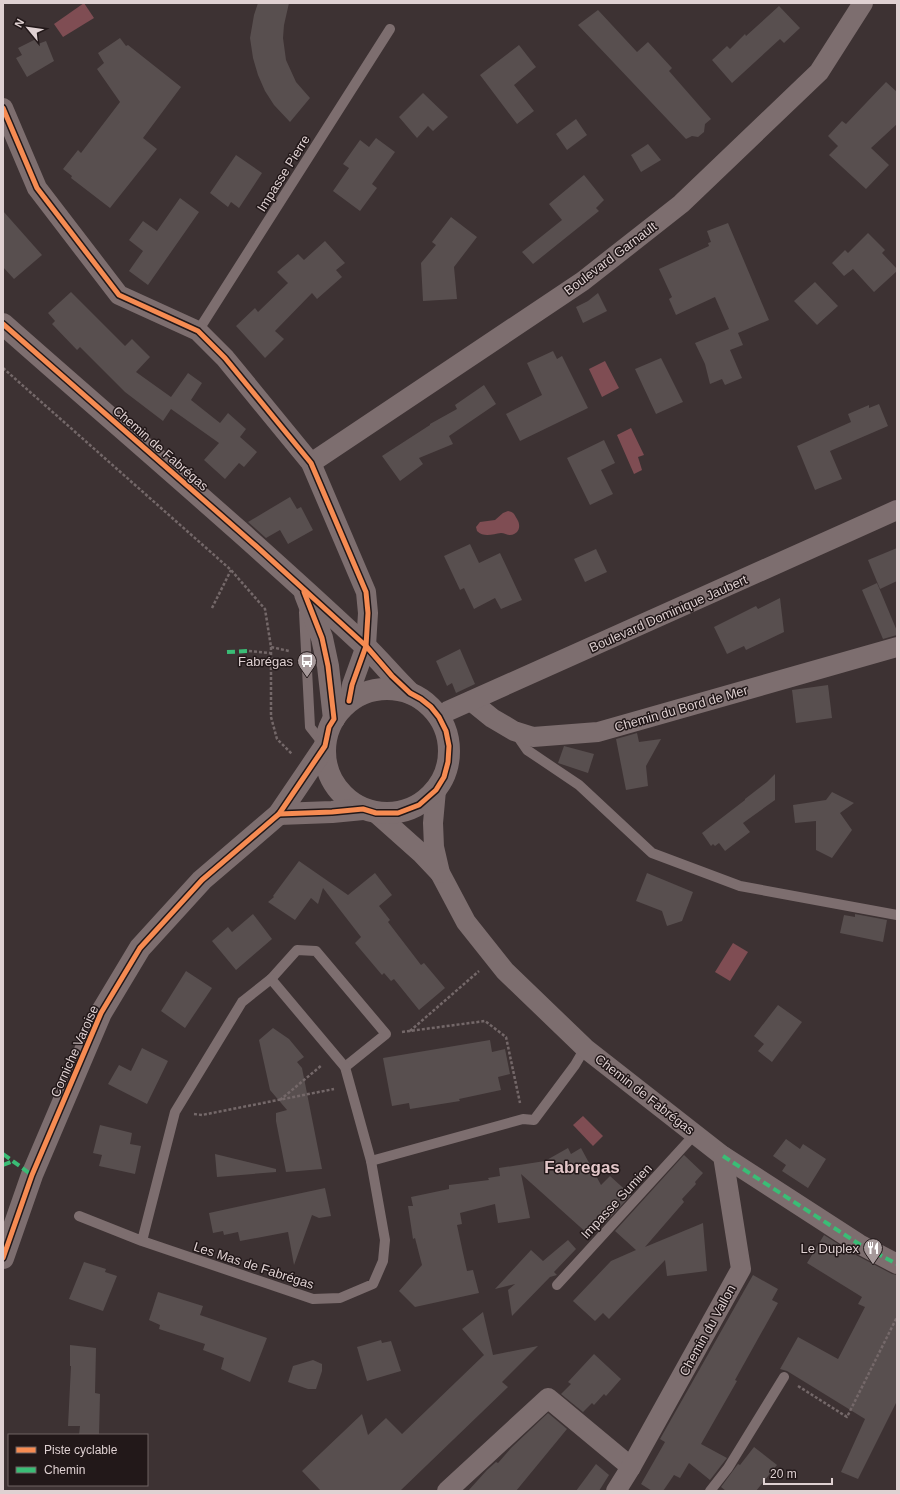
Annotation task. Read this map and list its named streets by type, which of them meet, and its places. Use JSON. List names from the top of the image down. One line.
{"streets":{"street":["Boulevard Garnault","Chemin de Fabrégas","Boulevard Dominique Jaubert","Chemin du Bord de Mer","Corniche Varoise","Chemin du Vallon"],"lane":["Impasse Pierre","Impasse Sumien","Les Mas de Fabrégas"]},"crossings":[["Chemin de Fabrégas","Boulevard Dominique Jaubert"],["Chemin de Fabrégas","Corniche Varoise"],["Chemin de Fabrégas","Impasse Sumien"],["Chemin de Fabrégas","Chemin du Vallon"],["Boulevard Dominique Jaubert","Chemin du Bord de Mer"],["Boulevard Dominique Jaubert","Corniche Varoise"]],"districts":["Fabregas"],"places":{"bus stop":["Fabrégas"],"restaurant":["Le Duplex"]},"legend":["Piste cyclable","Chemin"],"scale_bar":"20 m","north":"top left"}
